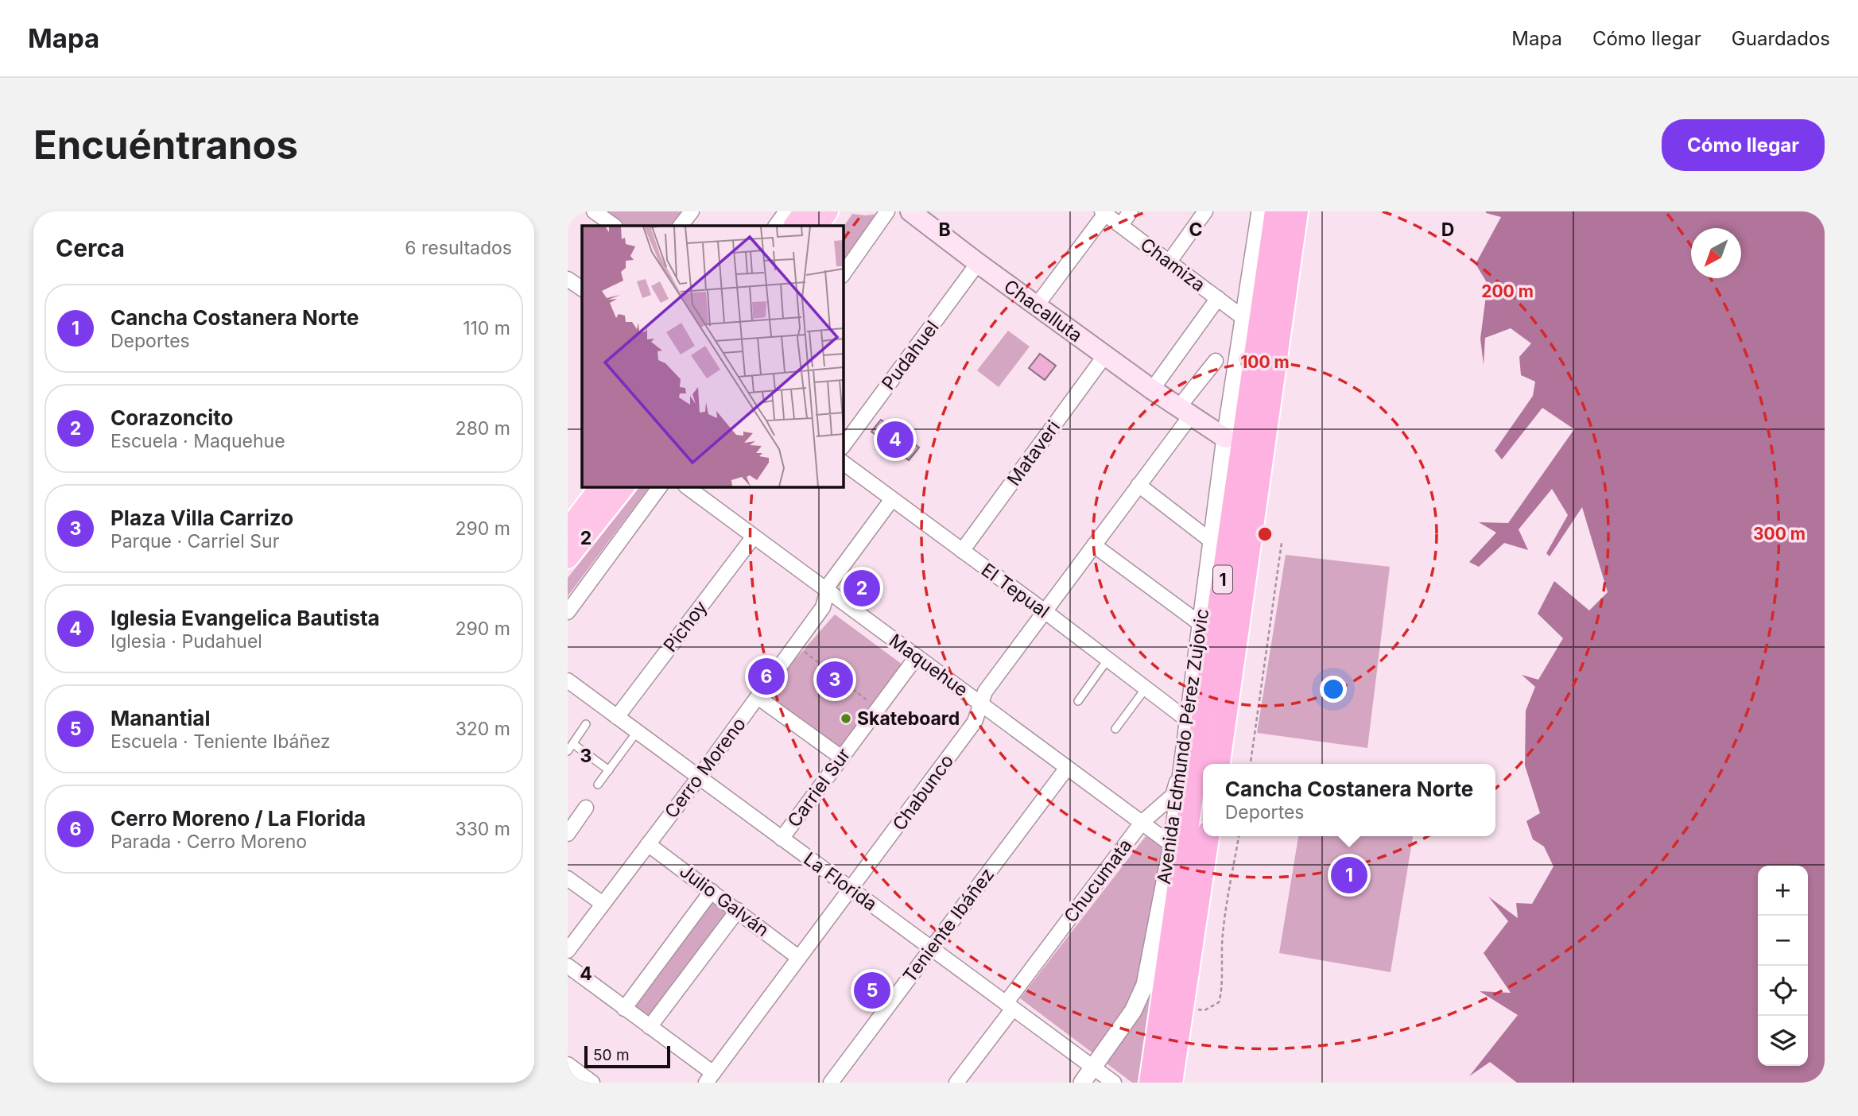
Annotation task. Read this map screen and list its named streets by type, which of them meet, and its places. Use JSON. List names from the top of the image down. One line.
{"streets":{"highway":["1","Avenida Edmundo Pérez Zujovic"],"main road":["Chacalluta"],"street":["Chamiza","Pudahuel","Mataveri","El Tepual","Pichoy","Maquehue","Cerro Moreno","Carriel Sur","Chabunco","Chucumata","La Florida","Julio Galván","Teniente Ibáñez"]},"crossings":[["Chamiza","Avenida Edmundo Pérez Zujovic"],["Chacalluta","Pudahuel"],["Chacalluta","Mataveri"],["Chacalluta","Avenida Edmundo Pérez Zujovic"],["Chacalluta","Chabunco"],["Mataveri","El Tepual"],["El Tepual","Avenida Edmundo Pérez Zujovic"],["El Tepual","Cerro Moreno"],["El Tepual","Chabunco"],["Pichoy","Maquehue"],["Pichoy","La Florida"],["Maquehue","Avenida Edmundo Pérez Zujovic"],["Maquehue","Cerro Moreno"],["Maquehue","Carriel Sur"],["Maquehue","Chabunco"],["Maquehue","Chucumata"],["Maquehue","Teniente Ibáñez"],["Avenida Edmundo Pérez Zujovic","Chucumata"],["Avenida Edmundo Pérez Zujovic","La Florida"],["Cerro Moreno","La Florida"],["Cerro Moreno","Julio Galván"],["Carriel Sur","La Florida"],["Chabunco","La Florida"],["Chabunco","Julio Galván"],["Chucumata","La Florida"],["La Florida","Teniente Ibáñez"]],"places":["Skateboard"],"scale_bar":"50 m","north":"bottom left","page":{"header":"Mapa","nav":["Mapa","Cómo llegar","Guardados"],"buttons":"Cómo llegar","title":"Encuéntranos","heading":["Cerca","6 resultados"],"list":[{"mark":"1","name":"Cancha Costanera Norte","note":"Deportes","value":"110 m"},{"mark":"2","name":"Corazoncito","note":"Escuela · Maquehue","value":"280 m"},{"mark":"3","name":"Plaza Villa Carrizo","note":"Parque · Carriel Sur","value":"290 m"},{"mark":"4","name":"Iglesia Evangelica Bautista","note":"Iglesia · Pudahuel","value":"290 m"},{"mark":"5","name":"Manantial","note":"Escuela · Teniente Ibáñez","value":"320 m"},{"mark":"6","name":"Cerro Moreno / La Florida","note":"Parada · Cerro Moreno","value":"330 m"}],"pins":["4","2","6","3","1","5"],"popup":["Cancha Costanera Norte","Deportes"],"map_buttons":["+","−"],"scale":"50 m"},"grid":{"columns":["B","C","D"],"rows":["2","3","4"]},"rings":["200 m","100 m","300 m"]}
